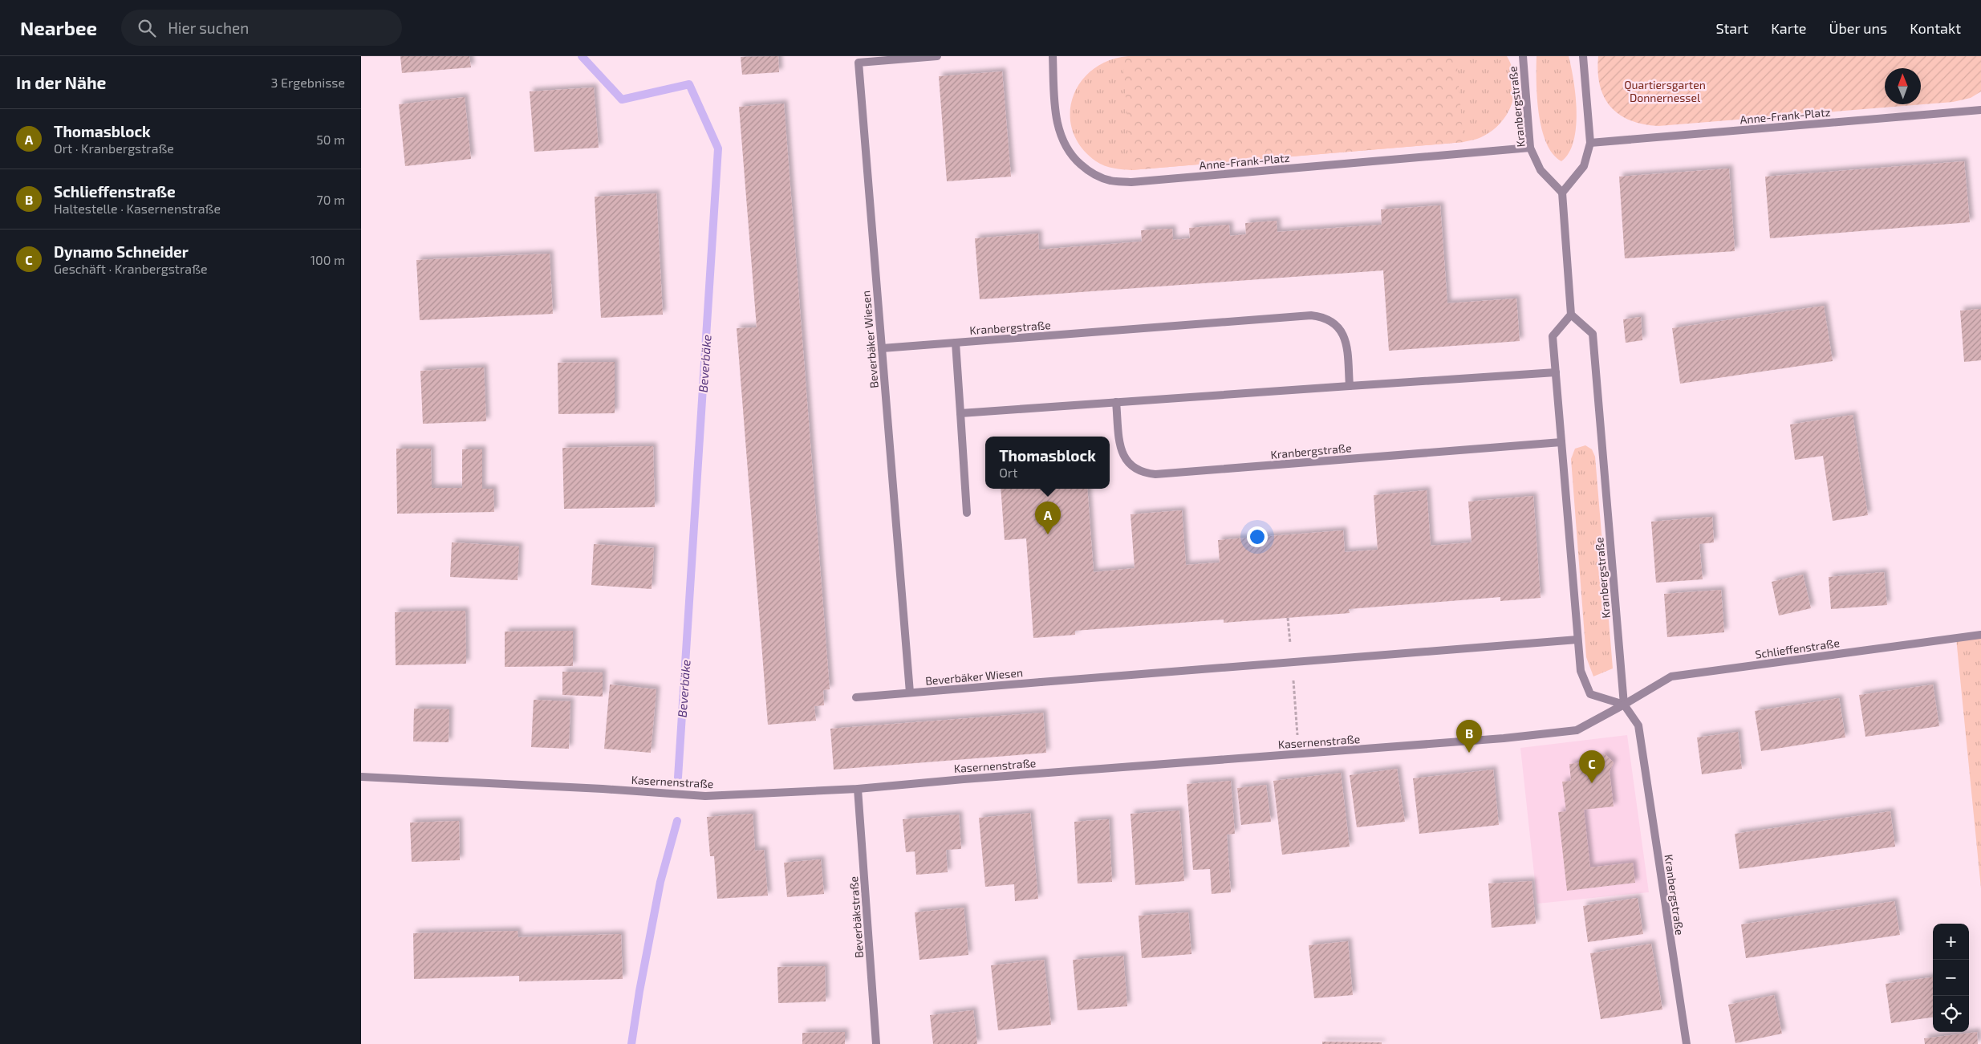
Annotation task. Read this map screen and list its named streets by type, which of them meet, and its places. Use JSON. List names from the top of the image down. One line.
{"streets":{"street":["Kranbergstraße","Anne-Frank-Platz","Beverbäker Wiesen","Schlieffenstraße","Kasernenstraße","Beverbäkstraße"]},"crossings":[["Kranbergstraße","Anne-Frank-Platz"],["Kranbergstraße","Beverbäker Wiesen"],["Kranbergstraße","Schlieffenstraße"],["Kranbergstraße","Kasernenstraße"],["Schlieffenstraße","Kasernenstraße"],["Kasernenstraße","Beverbäkstraße"]],"water":["Beverbäke"],"parks":["Quartiersgarten Donnernessel"],"north":"top","page":{"header":"Nearbee","search":"Hier suchen","nav":["Start","Karte","Über uns","Kontakt"],"heading":["In der Nähe","3 Ergebnisse"],"list":[{"mark":"A","name":"Thomasblock","note":"Ort · Kranbergstraße","value":"50 m"},{"mark":"B","name":"Schlieffenstraße","note":"Haltestelle · Kasernenstraße","value":"70 m"},{"mark":"C","name":"Dynamo Schneider","note":"Geschäft · Kranbergstraße","value":"100 m"}],"popup":["Thomasblock","Ort"],"pins":["A","B","C"],"map_buttons":["+","−"]}}
